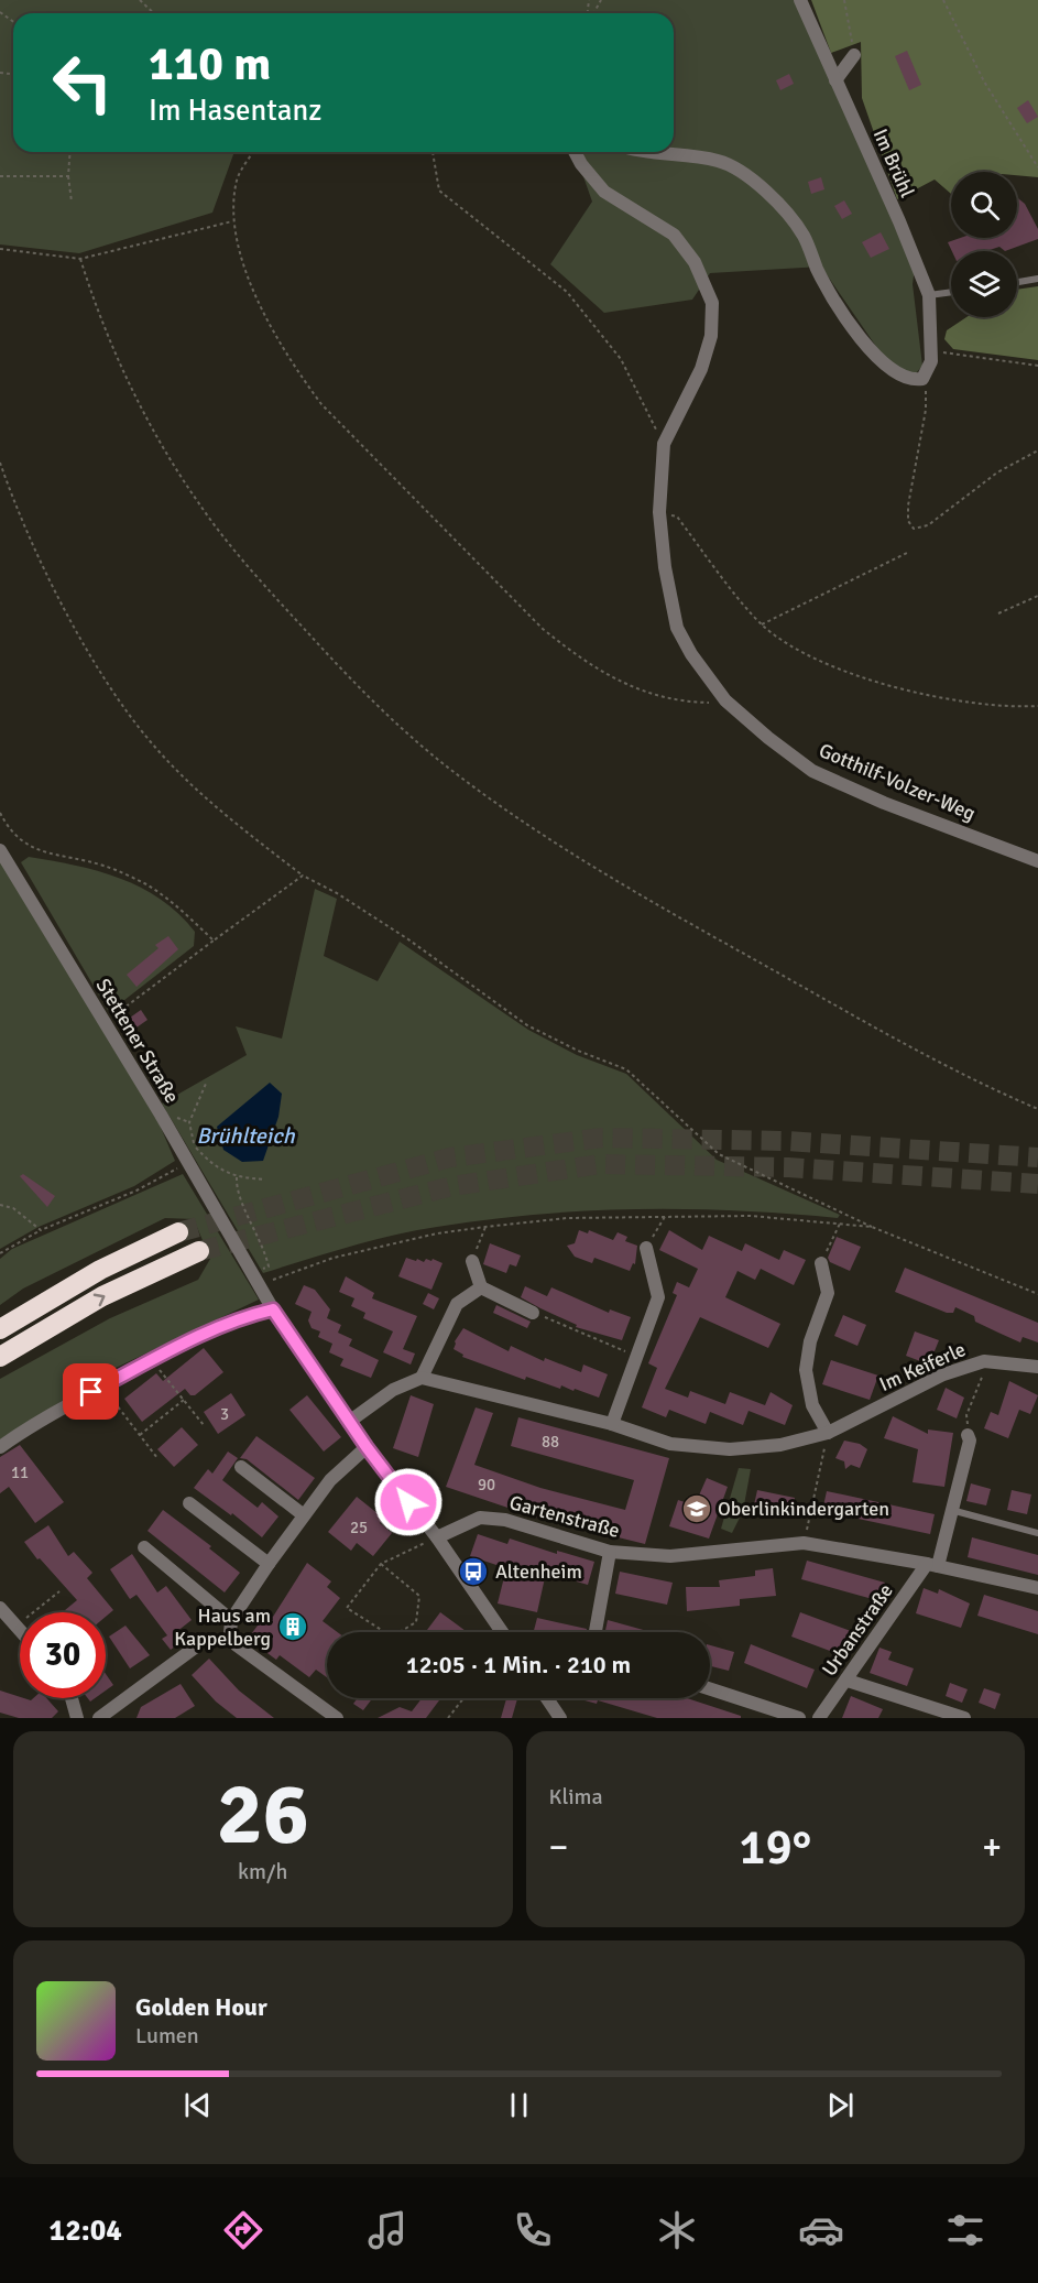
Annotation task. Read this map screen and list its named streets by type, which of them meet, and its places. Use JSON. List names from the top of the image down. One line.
{"streets":{"street":["Im Brühl","Gotthilf-Volzer-Weg","Stettener Straße","Im Keiferle","Gartenstraße","Urbanstraße"]},"crossings":[["Stettener Straße","Gartenstraße"],["Gartenstraße","Urbanstraße"]],"water":["Brühlteich"],"places":{"school or university":["Oberlinkindergarten"],"bus stop":["Altenheim"],"building":["Haus am Kappelberg"]},"house_numbers":["3","88","11","90","25"],"page":{"turn":["110 m","Im Hasentanz"],"limit":"30","trip":"12:05 · 1 Min. · 210 m","tile":[["26","km/h"],"Klima"],"heat":["−","19°","+"],"song":["Golden Hour","Lumen"],"tabs":"12:04"}}
